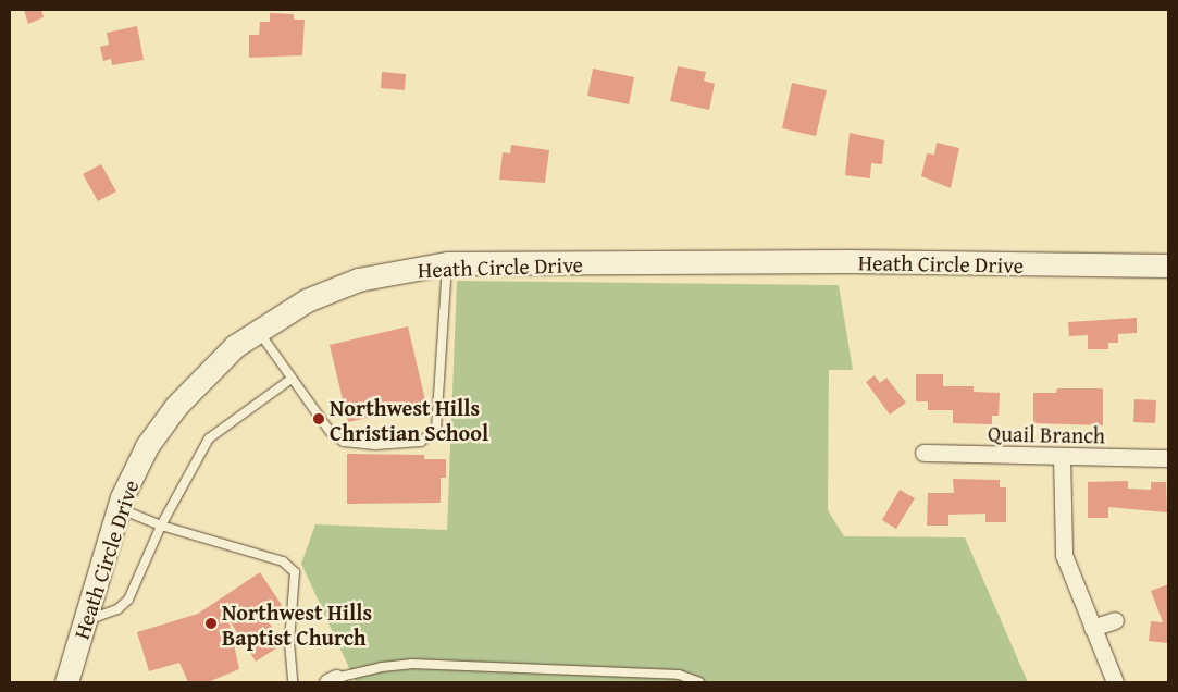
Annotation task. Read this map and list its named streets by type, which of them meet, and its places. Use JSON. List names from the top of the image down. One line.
{"streets":{"street":["Heath Circle Drive","Quail Branch"]},"places":["Northwest Hills Christian School","Northwest Hills Baptist Church"]}
